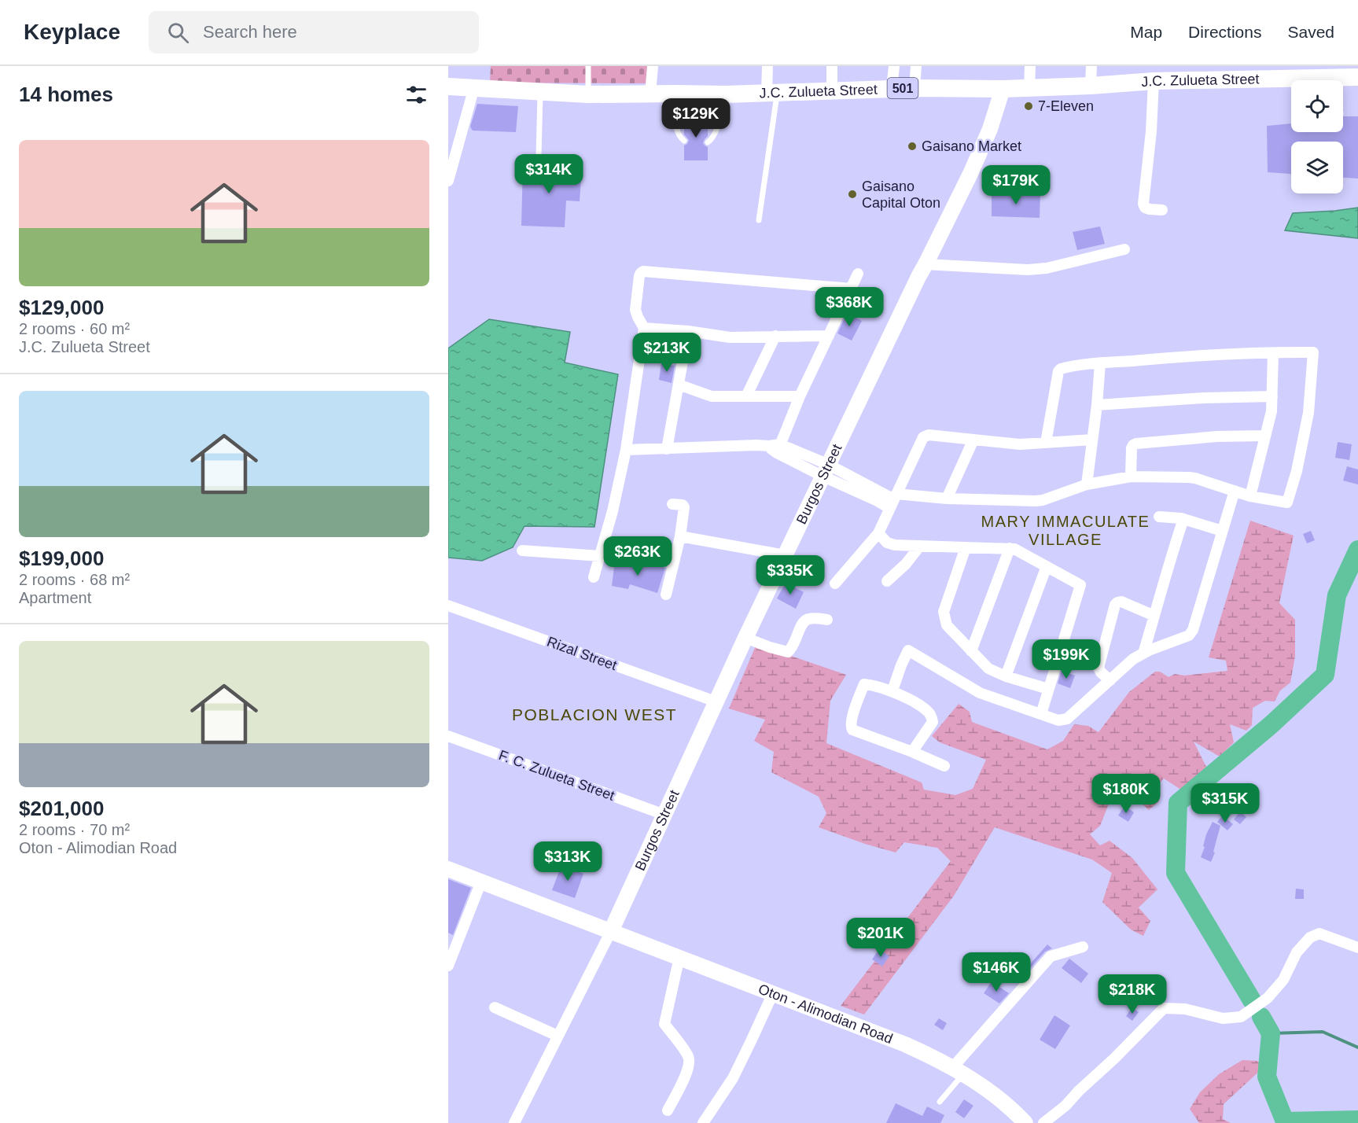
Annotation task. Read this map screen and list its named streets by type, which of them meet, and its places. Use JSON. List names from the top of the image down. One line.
{"streets":{"main road":["J.C. Zulueta Street","501"],"street":["Burgos Street","Rizal Street","F. C. Zulueta Street","Oton - Alimodian Road"]},"crossings":[["J.C. Zulueta Street","Burgos Street"],["Burgos Street","Rizal Street"],["Burgos Street","F. C. Zulueta Street"],["Burgos Street","Oton - Alimodian Road"]],"districts":["MARY IMMACULATE VILLAGE","POBLACION WEST"],"places":["7-Eleven","Gaisano Market","Gaisano Capital Oton"],"page":{"header":"Keyplace","search":"Search here","nav":["Map","Directions","Saved"],"heading":"14 homes","price":["$129K","$314K","$179K","$368K","$213K","$263K","$335K","$199K","$180K","$315K","$313K","$201K","$146K","$218K"],"list":[{"name":"$129,000","note":"2 rooms · 60 m² · J.C. Zulueta Street"},{"name":"$199,000","note":"2 rooms · 68 m² · Apartment"},{"name":"$201,000","note":"2 rooms · 70 m² · Oton - Alimodian Road"}]}}
